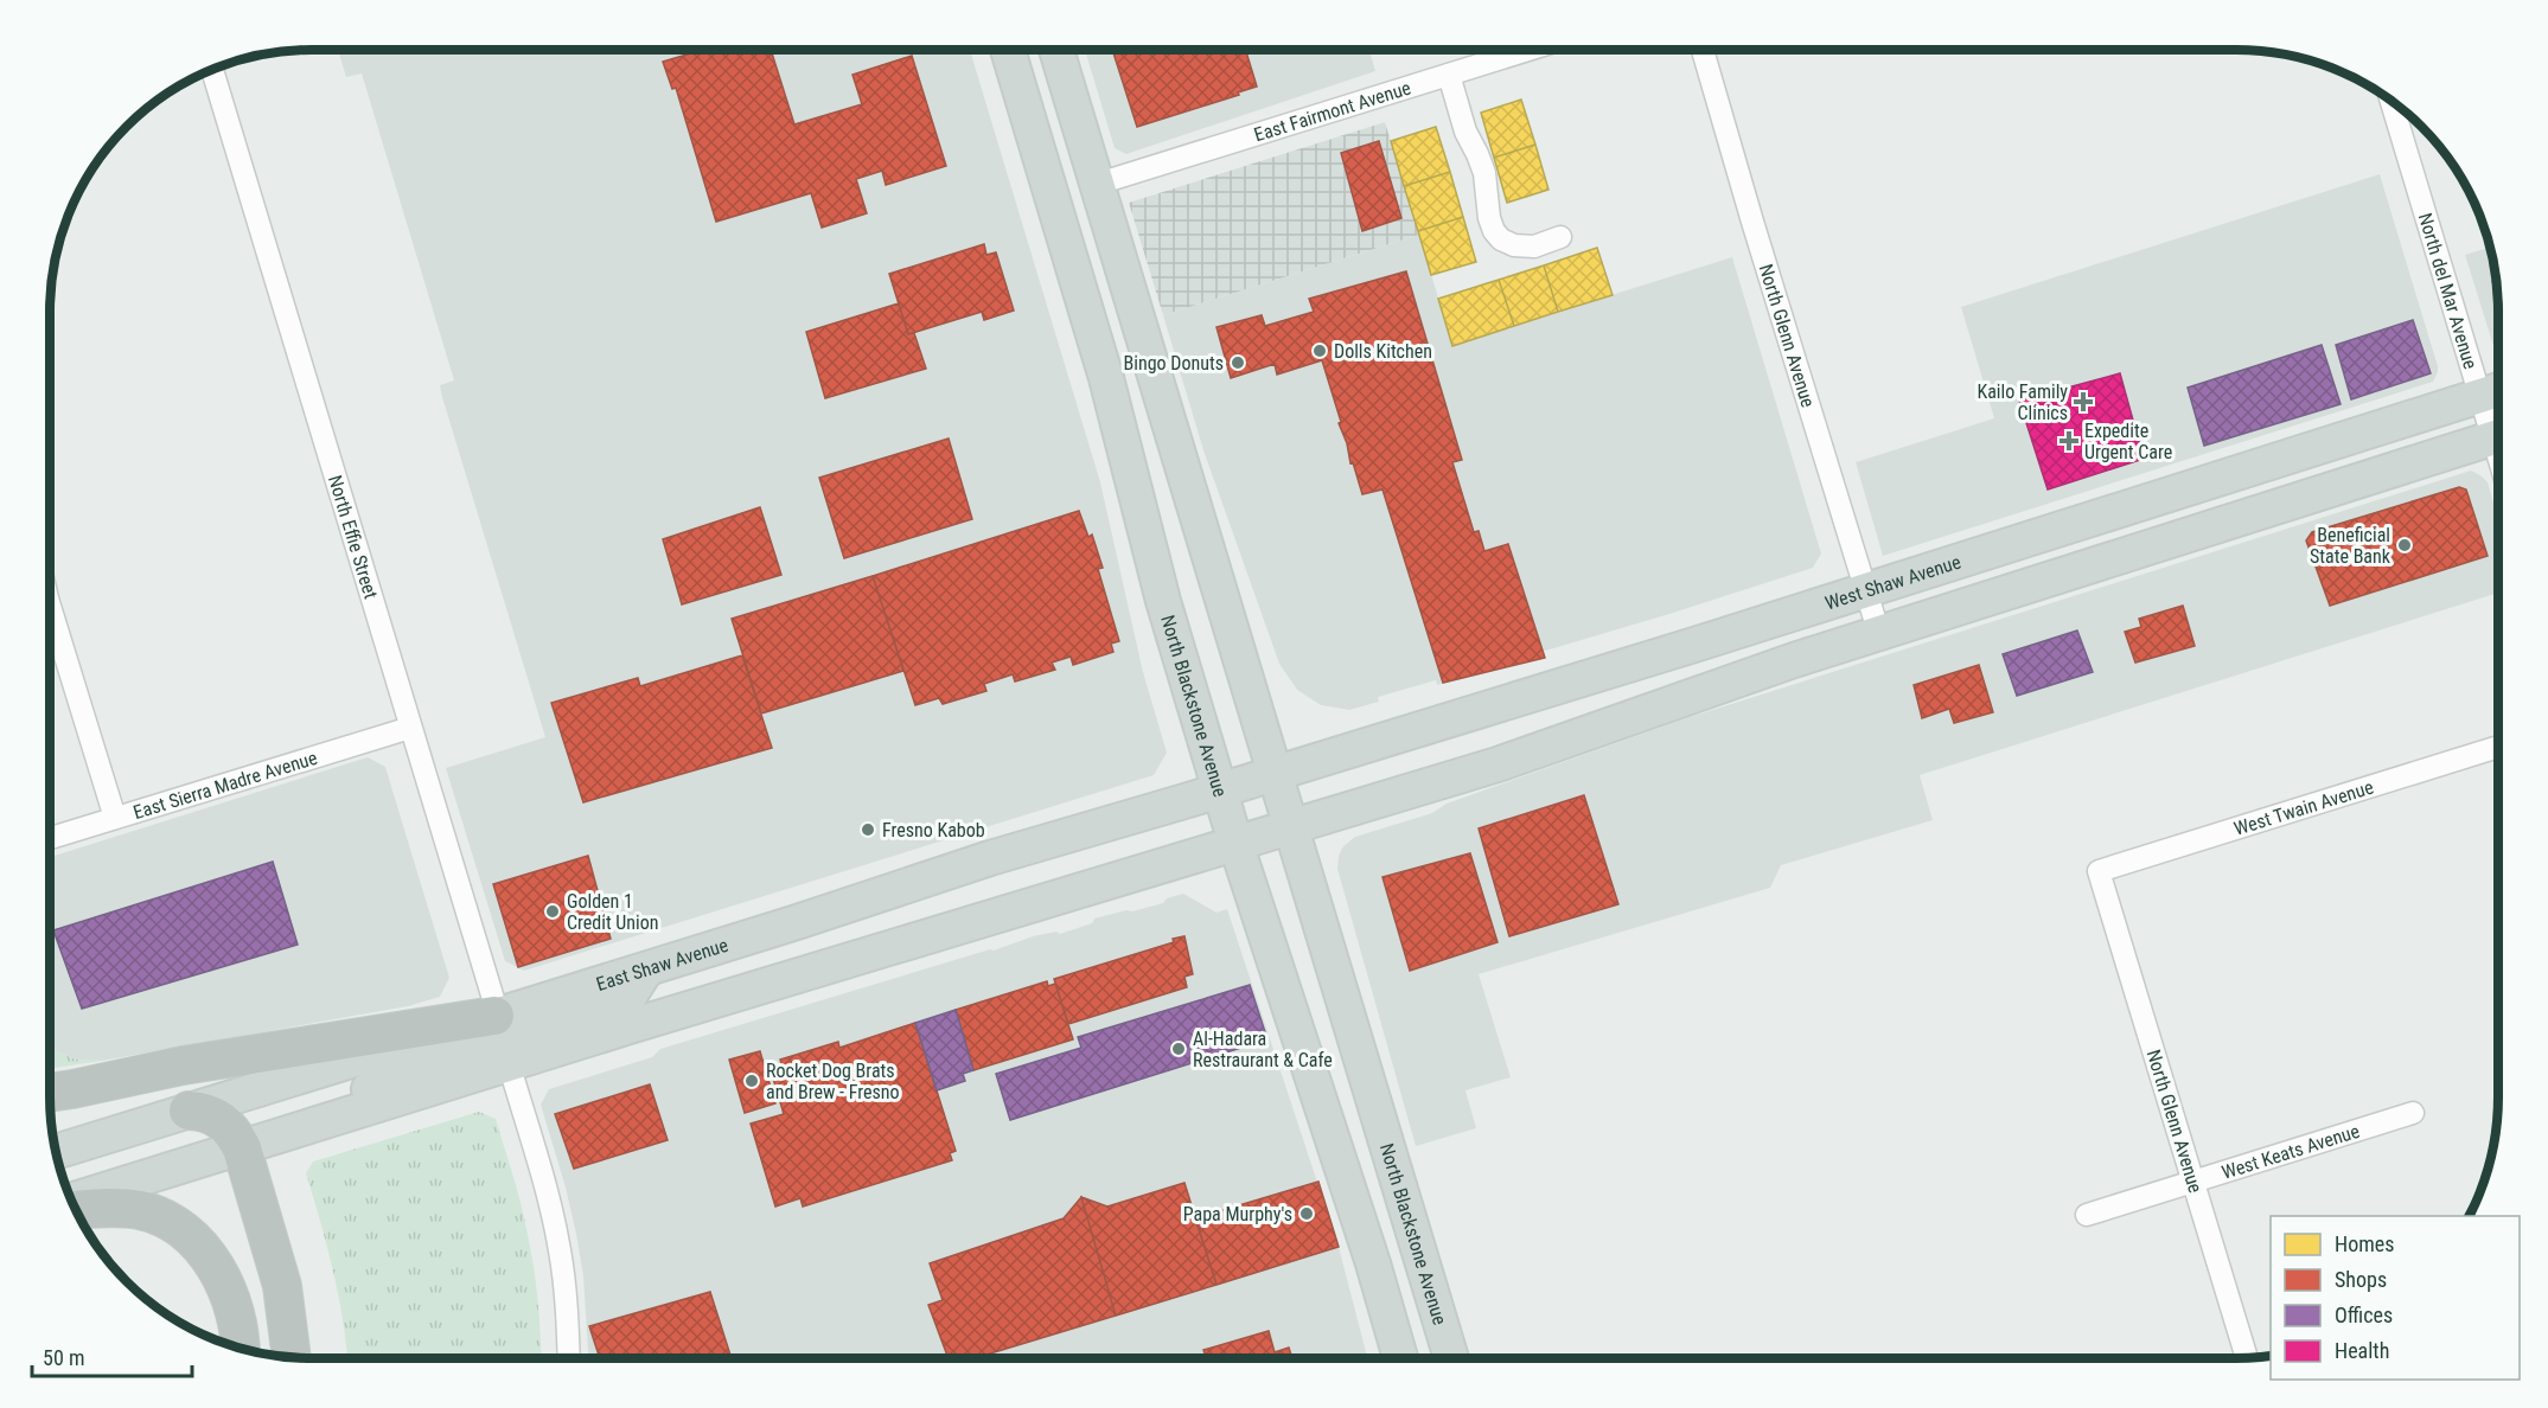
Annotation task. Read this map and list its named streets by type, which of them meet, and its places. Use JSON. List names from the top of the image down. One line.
{"streets":{"main road":["West Shaw Avenue","North Blackstone Avenue","East Shaw Avenue"],"street":["East Fairmont Avenue","North del Mar Avenue","North Glenn Avenue","North Effie Street","East Sierra Madre Avenue","West Twain Avenue","West Keats Avenue"]},"crossings":[["East Fairmont Avenue","North Blackstone Avenue"],["North del Mar Avenue","West Shaw Avenue"],["North Glenn Avenue","West Shaw Avenue"],["North Glenn Avenue","West Twain Avenue"],["North Glenn Avenue","West Keats Avenue"],["North Effie Street","East Sierra Madre Avenue"],["North Effie Street","East Shaw Avenue"],["West Shaw Avenue","North Blackstone Avenue"],["West Shaw Avenue","East Shaw Avenue"],["North Blackstone Avenue","East Shaw Avenue"]],"places":{"other":["Dolls Kitchen","Bingo Donuts","Beneficial State Bank","Fresno Kabob","Golden 1 Credit Union","Al-Hadara Restraurant & Cafe","Rocket Dog Brats and Brew - Fresno","Papa Murphy's"],"health":["Kailo Family Clinics","Expedite Urgent Care"]},"legend":["Homes","Shops","Offices","Health"],"scale_bar":"50 m"}
